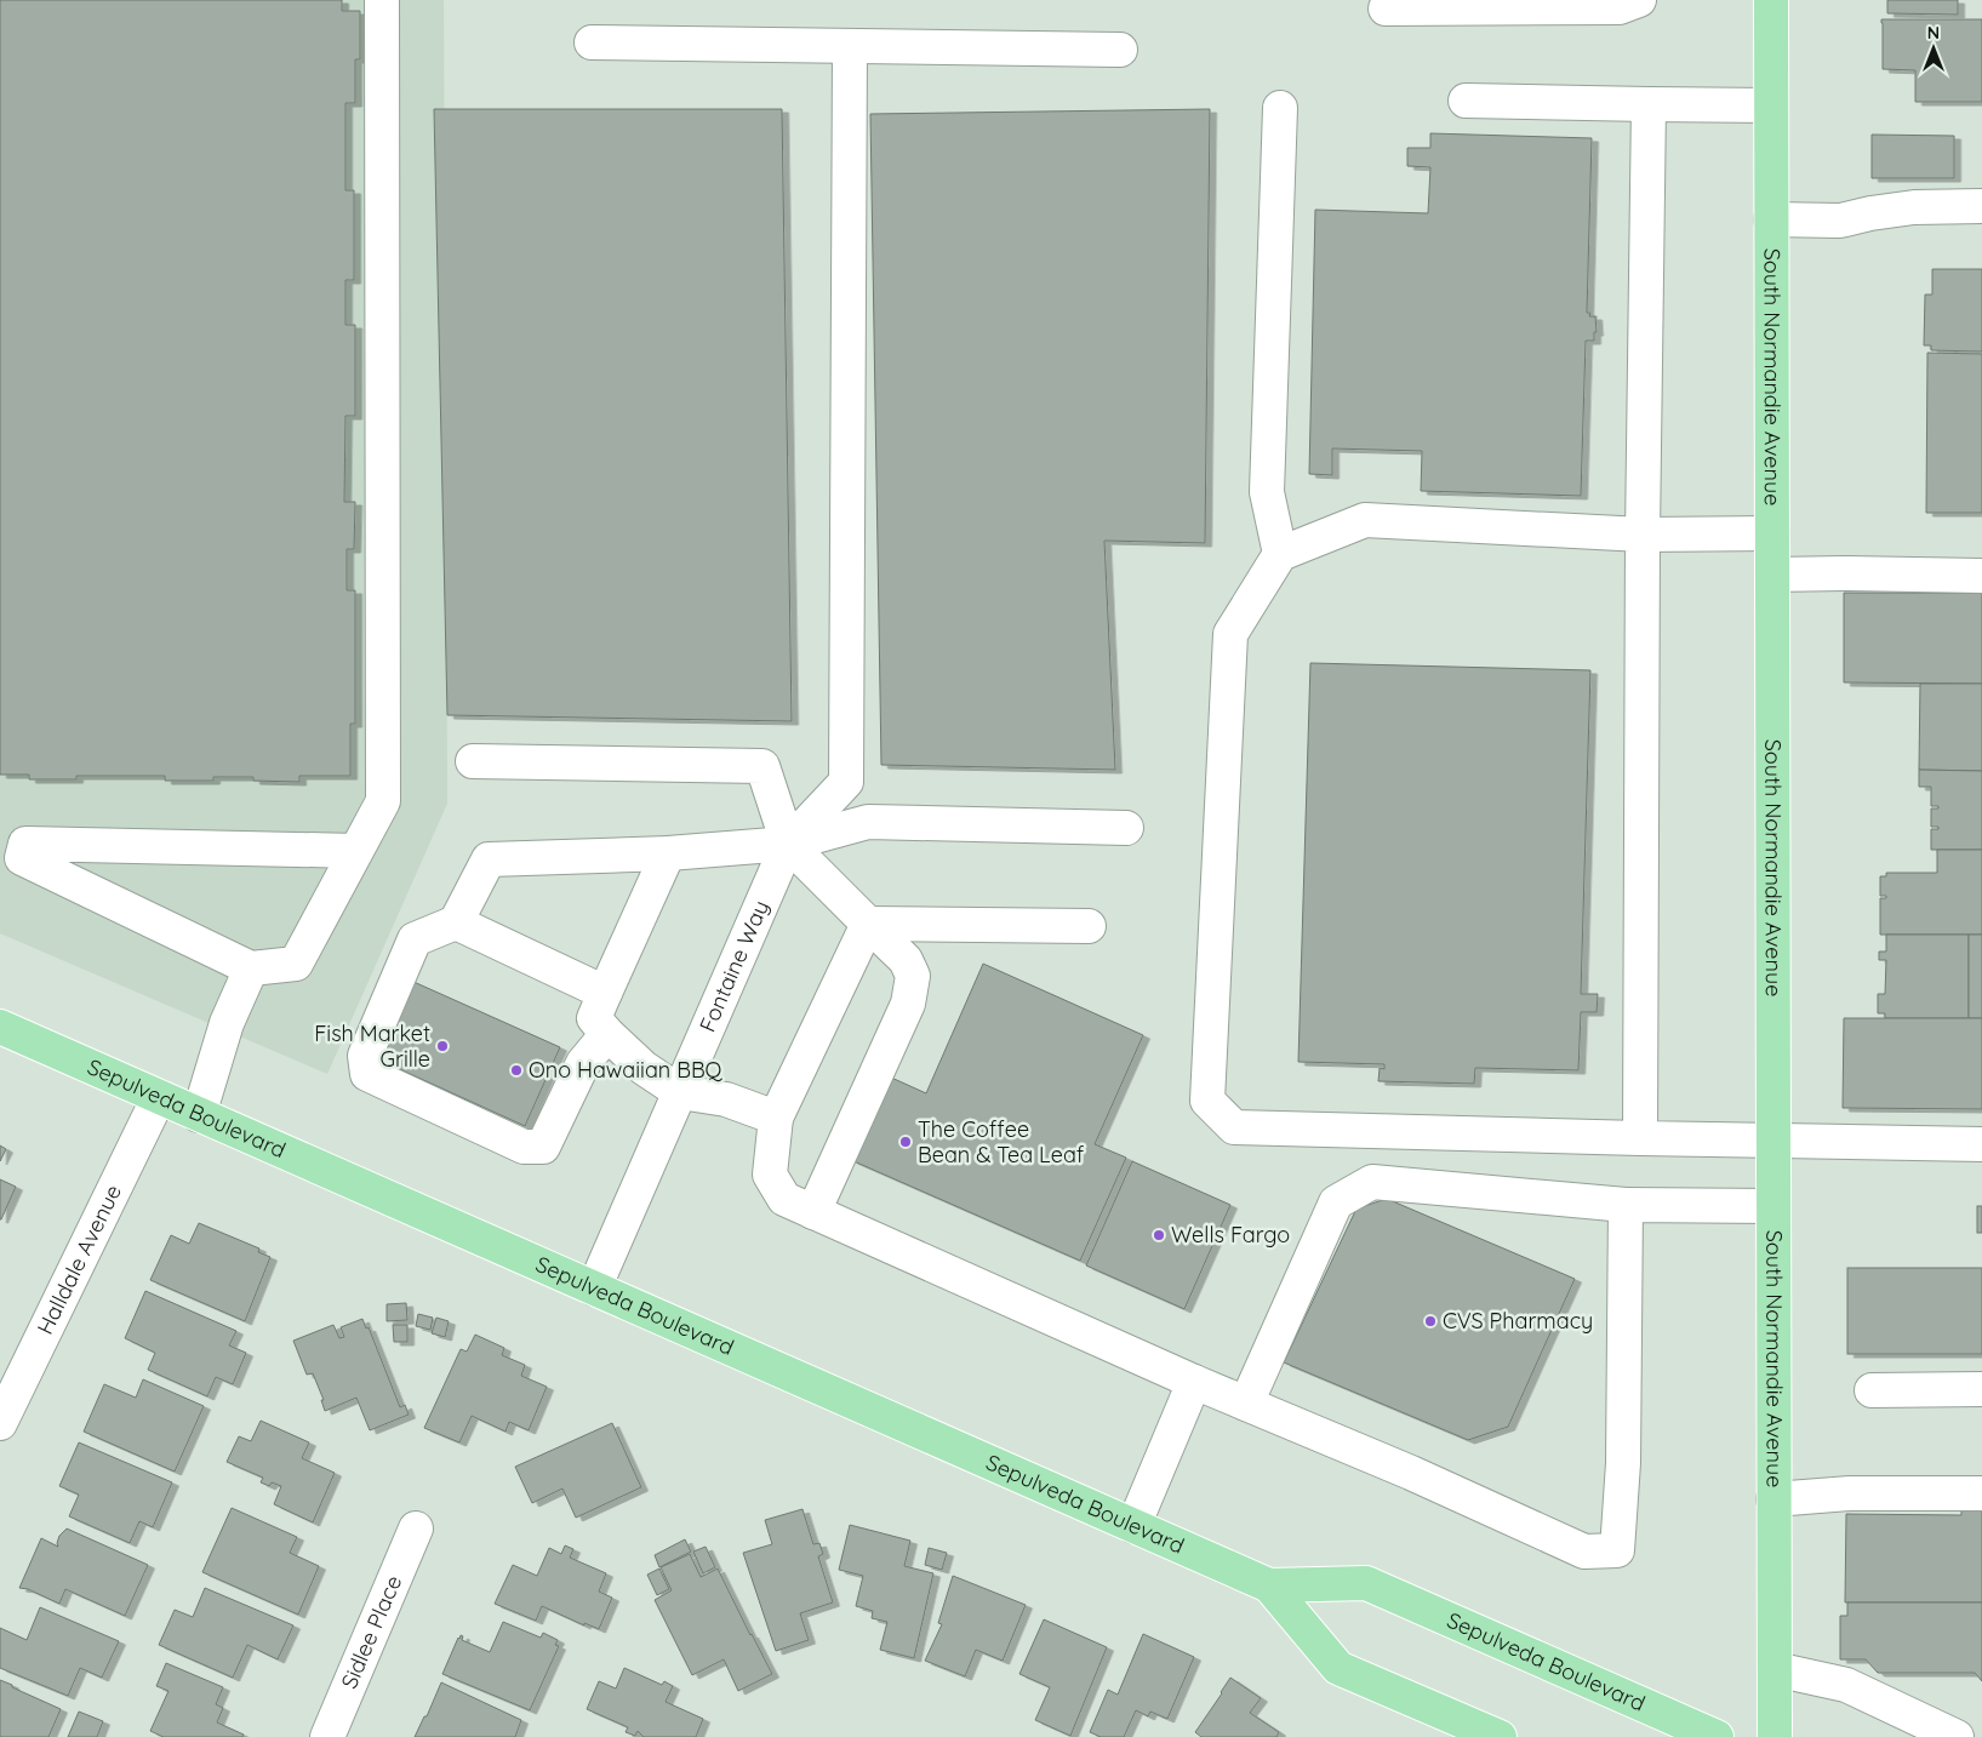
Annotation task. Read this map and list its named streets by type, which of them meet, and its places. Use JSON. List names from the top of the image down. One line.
{"streets":{"main road":["South Normandie Avenue","Sepulveda Boulevard"],"street":["Fontaine Way","Halldale Avenue","Sidlee Place"]},"crossings":[["Fontaine Way","Sepulveda Boulevard"],["Sepulveda Boulevard","Halldale Avenue"]],"places":["Fish Market Grille","Ono Hawaiian BBQ","The Coffee Bean & Tea Leaf","Wells Fargo","CVS Pharmacy"],"north":"top"}
